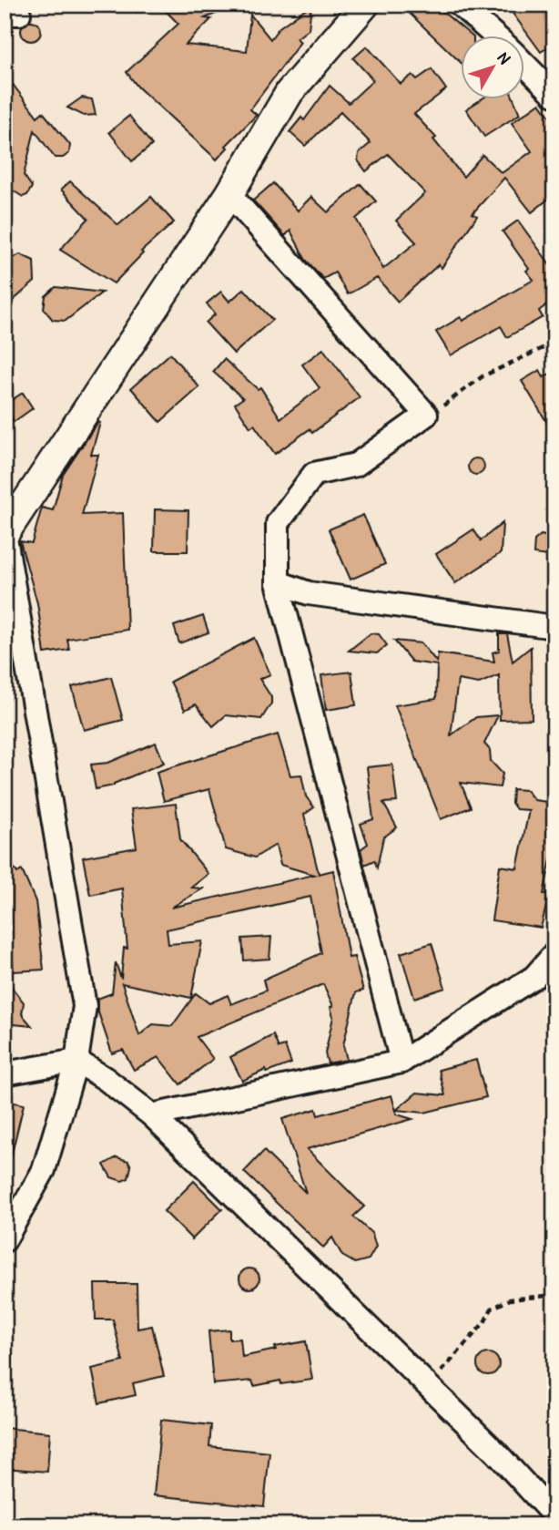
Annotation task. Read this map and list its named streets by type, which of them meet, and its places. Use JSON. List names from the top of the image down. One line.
{"north":"top right"}
